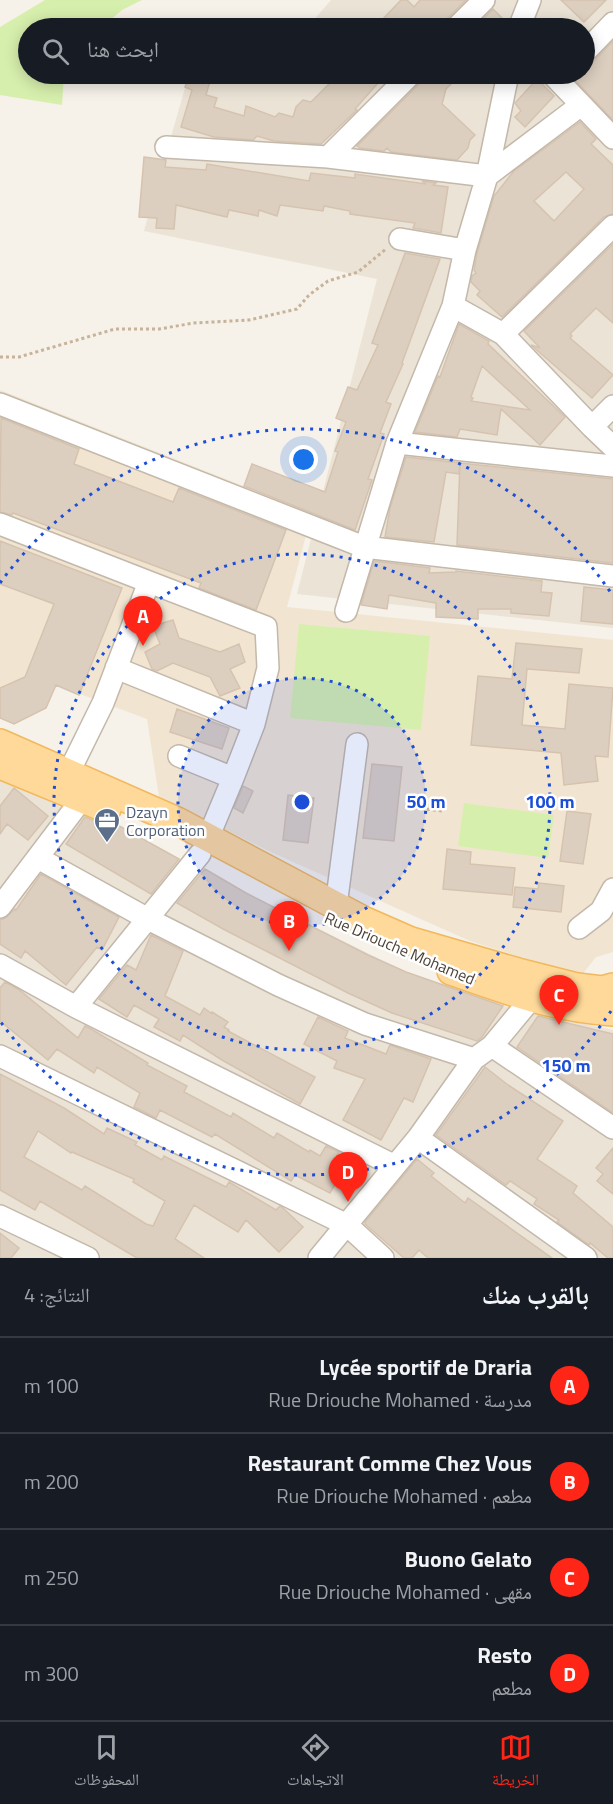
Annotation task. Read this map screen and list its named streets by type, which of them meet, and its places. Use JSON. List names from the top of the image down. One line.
{"streets":{"main road":["Rue Driouche Mohamed"]},"places":{"office":["Dzayn Corporation"]},"page":{"search":"ابحث هنا","pins":["A","B","C","D"],"heading":["بالقرب منك","النتائج: 4"],"list":[{"mark":"A","name":"Lycée sportif de Draria","note":"مدرسة · Rue Driouche Mohamed","value":"100 m"},{"mark":"B","name":"Restaurant Comme Chez Vous","note":"مطعم · Rue Driouche Mohamed","value":"200 m"},{"mark":"C","name":"Buono Gelato","note":"مقهى · Rue Driouche Mohamed","value":"250 m"},{"mark":"D","name":"Resto","note":"مطعم","value":"300 m"}],"nav":["الخريطة","الاتجاهات","المحفوظات"]},"rings":["50 m","100 m","150 m"]}
